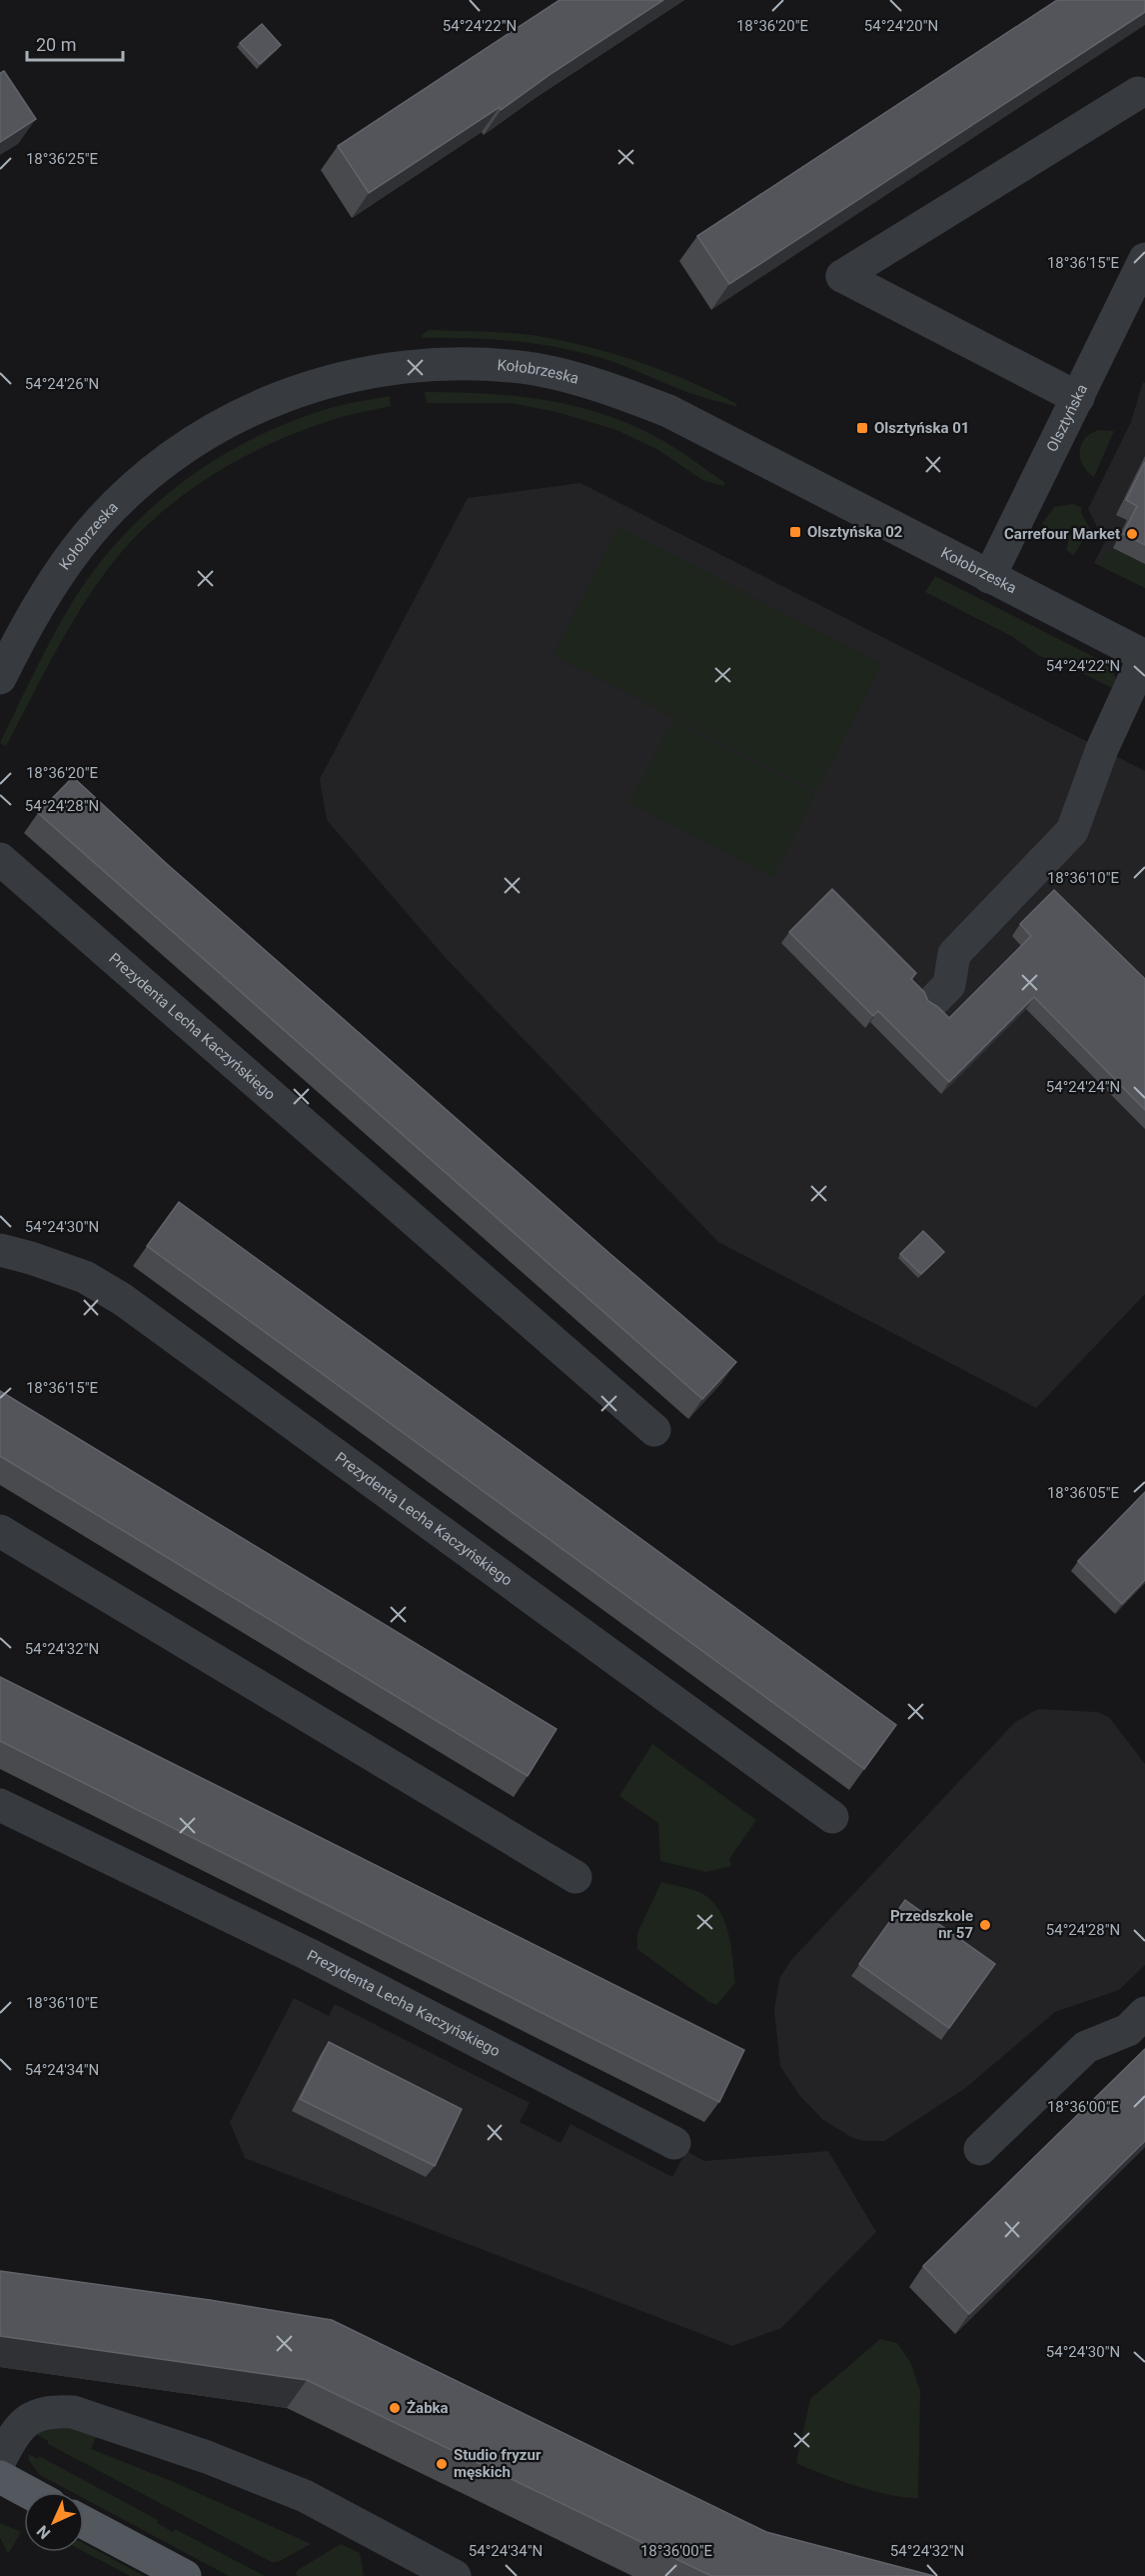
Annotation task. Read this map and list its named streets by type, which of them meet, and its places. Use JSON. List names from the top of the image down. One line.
{"streets":{"street":["Kołobrzeska","Olsztyńska","Prezydenta Lecha Kaczyńskiego"]},"crossings":[["Kołobrzeska","Olsztyńska"]],"places":{"transit":["Olsztyńska 01","Olsztyńska 02"],"other":["Carrefour Market","Przedszkole nr 57","Żabka","Studio fryzur męskich"]},"scale_bar":"20 m","north":"bottom left","coordinates":["54°24'22\"N","18°36'20\"E","54°24'20\"N","18°36'25\"E","18°36'15\"E","54°24'26\"N","54°24'28\"N","18°36'10\"E","54°24'24\"N","54°24'30\"N","18°36'05\"E","54°24'32\"N","54°24'34\"N","18°36'00\"E"]}
